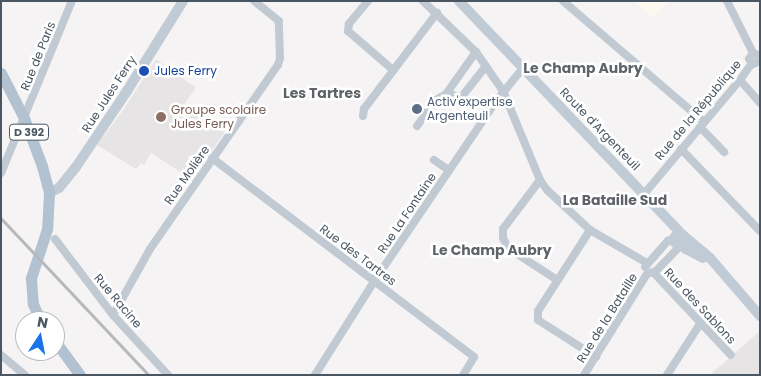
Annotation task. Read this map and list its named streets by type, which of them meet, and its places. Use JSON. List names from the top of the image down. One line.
{"streets":{"main road":["Rue Jules Ferry","Route d'Argenteuil","D 392"],"street":["Rue de Paris","Rue de la République","Rue Molière","Rue La Fontaine","Rue des Tartres","Rue Racine","Rue des Sablons","Rue de la Bataille"]},"crossings":[["Rue de Paris","D 392"],["Rue Jules Ferry","D 392"],["Rue de la République","Route d'Argenteuil"],["Route d'Argenteuil","Rue La Fontaine"],["Route d'Argenteuil","Rue de la Bataille"],["Rue Molière","Rue des Tartres"],["Rue Molière","Rue Racine"],["Rue La Fontaine","Rue des Tartres"],["Rue des Sablons","Rue de la Bataille"]],"districts":["Le Champ Aubry","Les Tartres","La Bataille Sud","Le Champ Aubry"],"places":["Jules Ferry","Activ'expertise Argenteuil","Groupe scolaire Jules Ferry"],"north":"top"}
